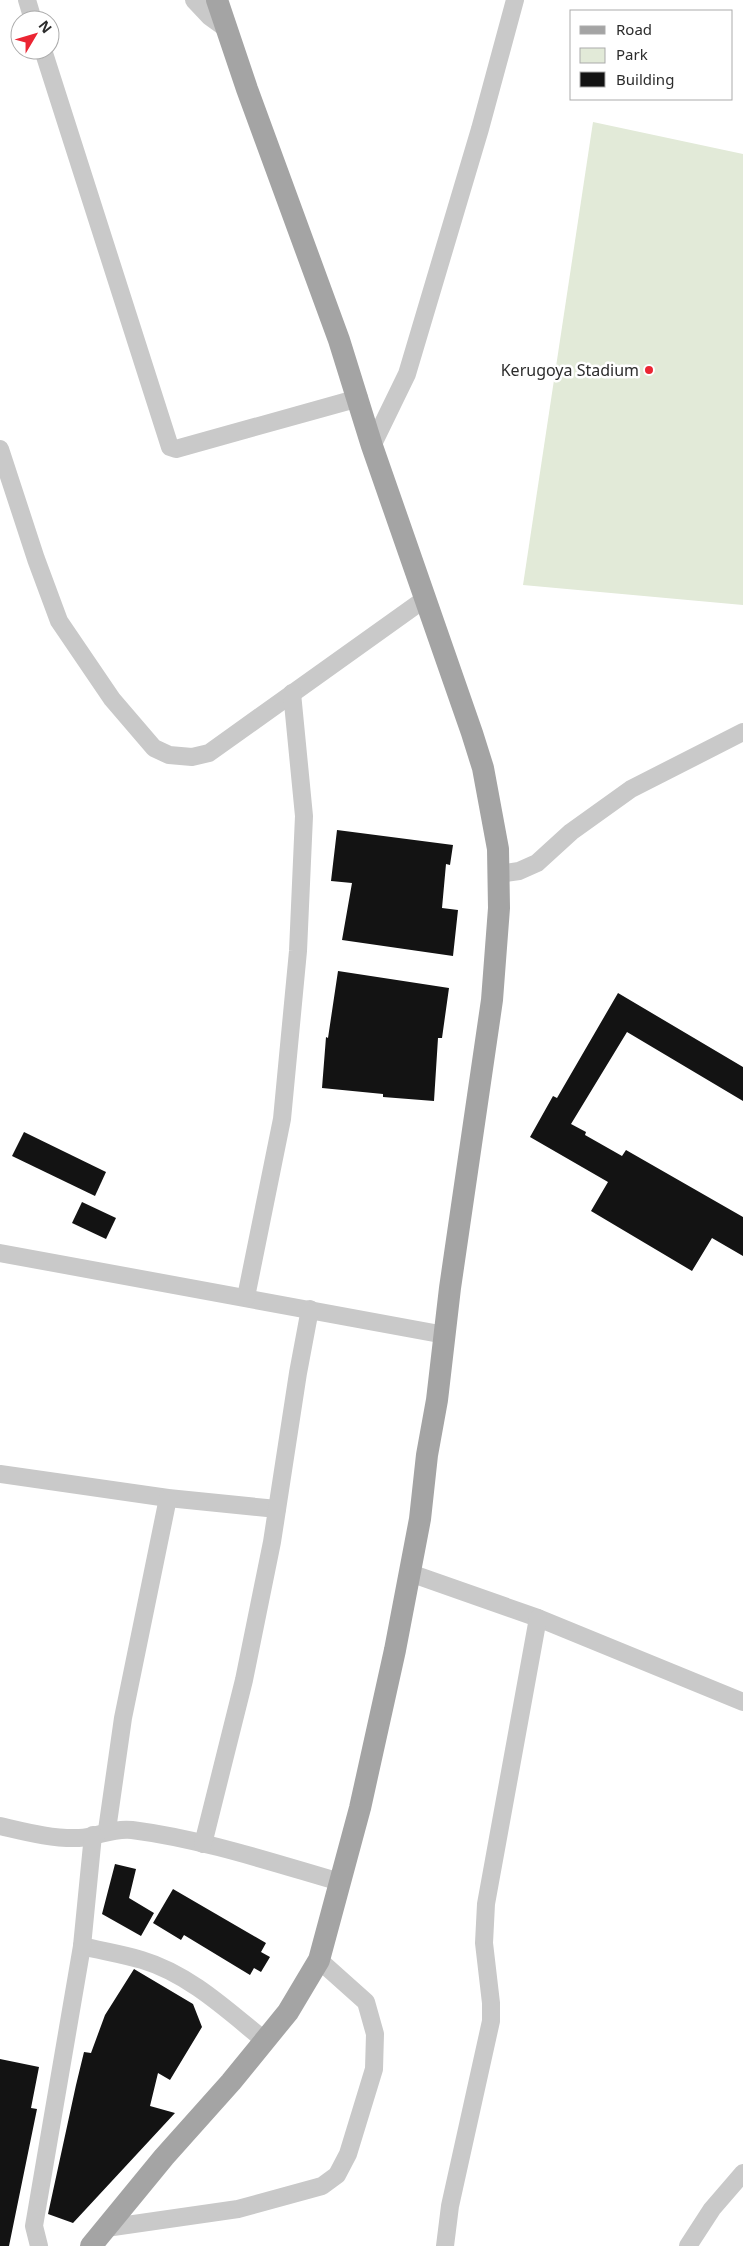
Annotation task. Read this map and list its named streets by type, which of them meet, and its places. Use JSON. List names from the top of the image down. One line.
{"places":["Kerugoya Stadium"],"legend":["Road","Park","Building"],"north":"top right"}
